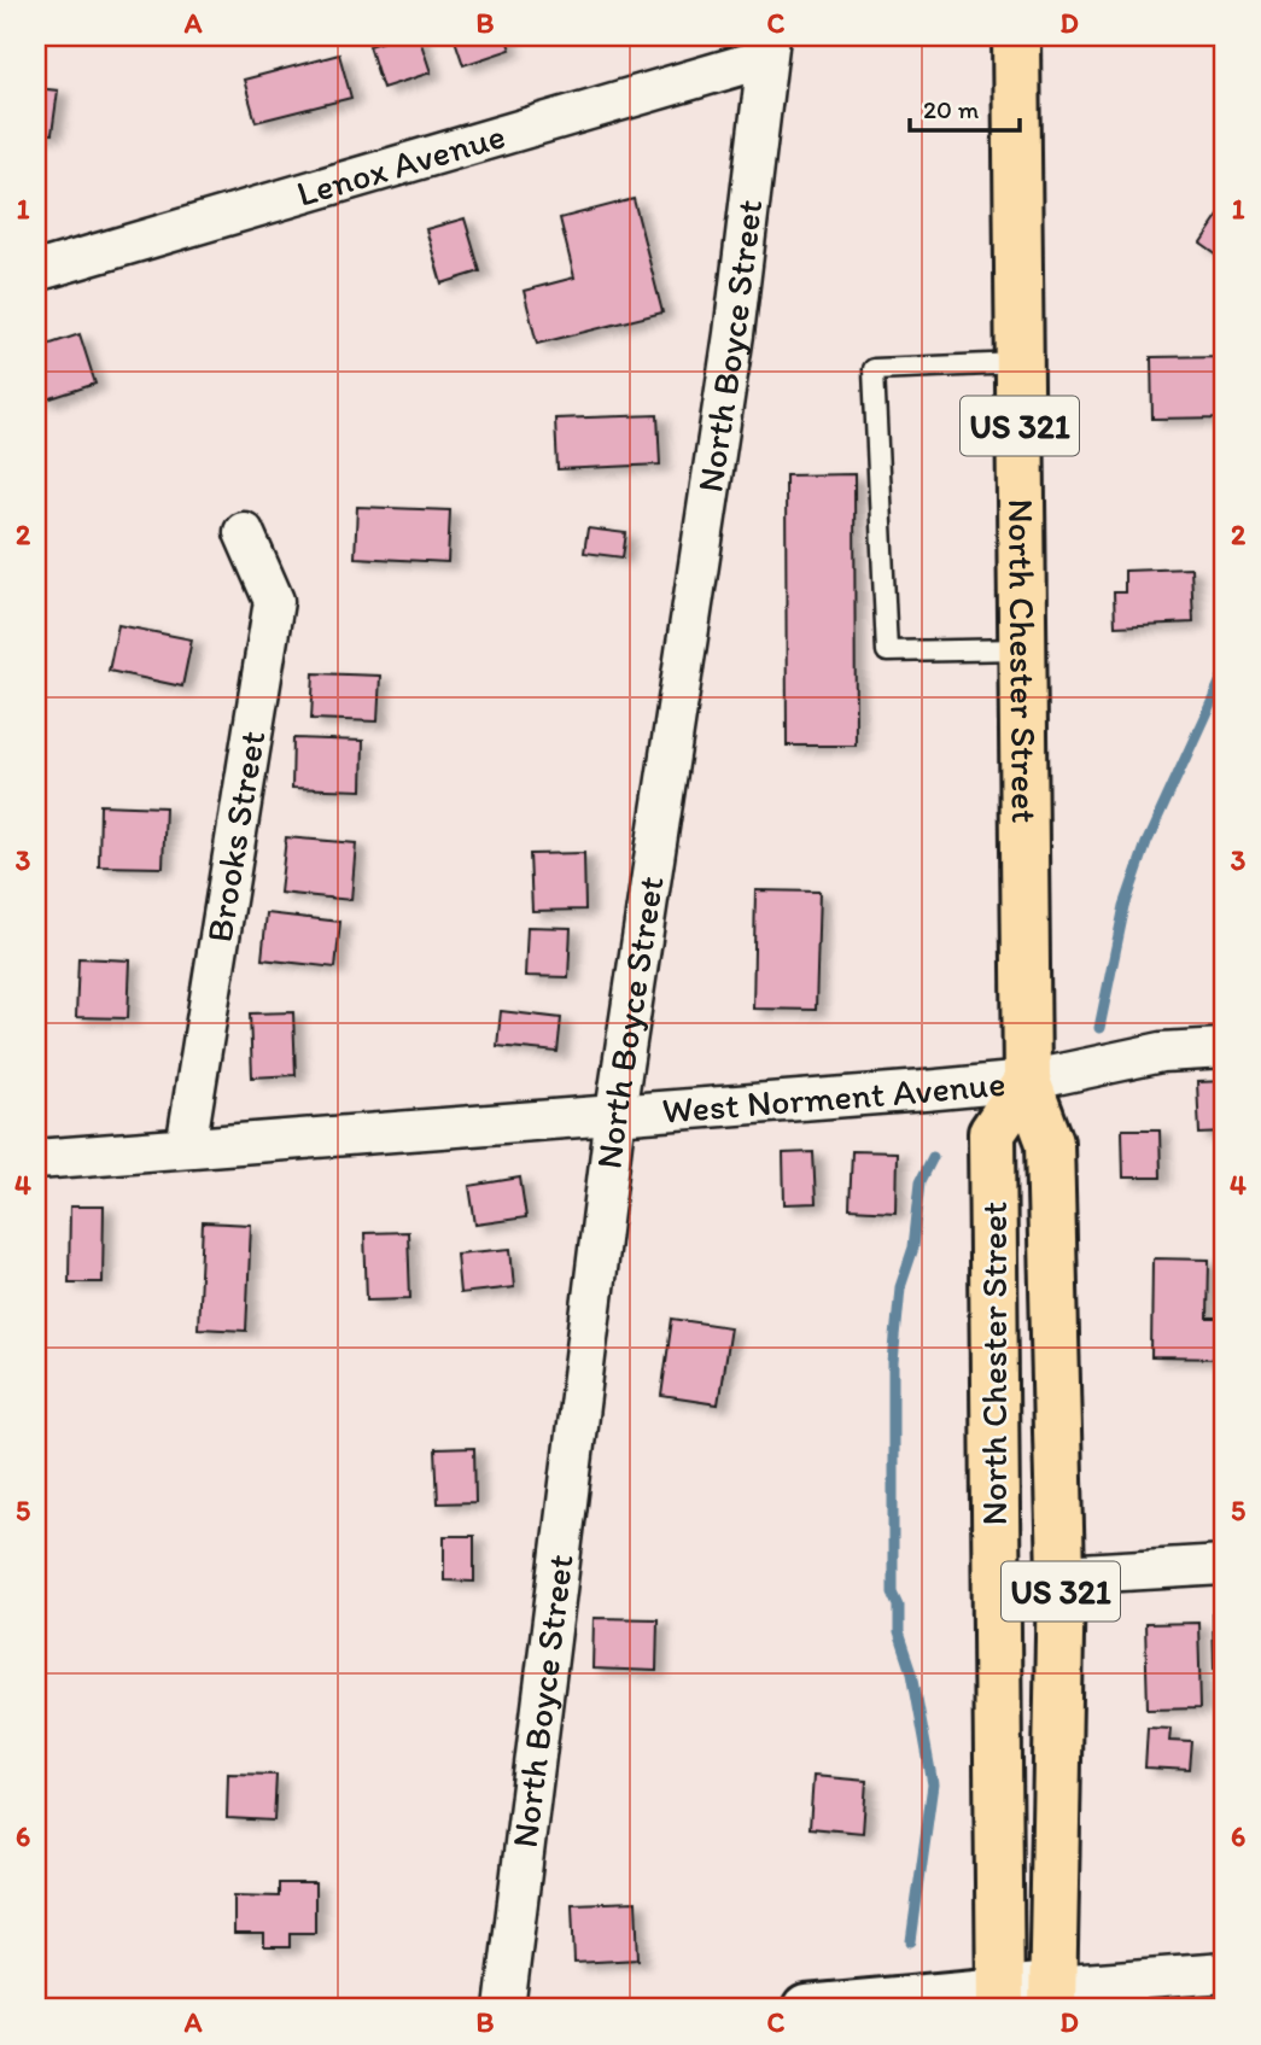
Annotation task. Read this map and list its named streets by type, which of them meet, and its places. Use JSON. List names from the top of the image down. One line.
{"streets":{"main road":["US 321","North Chester Street"],"street":["Lenox Avenue","North Boyce Street","Brooks Street","West Norment Avenue"]},"crossings":[["Lenox Avenue","North Boyce Street"],["North Boyce Street","West Norment Avenue"],["North Chester Street","West Norment Avenue"],["Brooks Street","West Norment Avenue"]],"scale_bar":"20 m","grid":{"columns":["A","B","C","D"],"rows":["1","2","3","4","5","6"]}}
